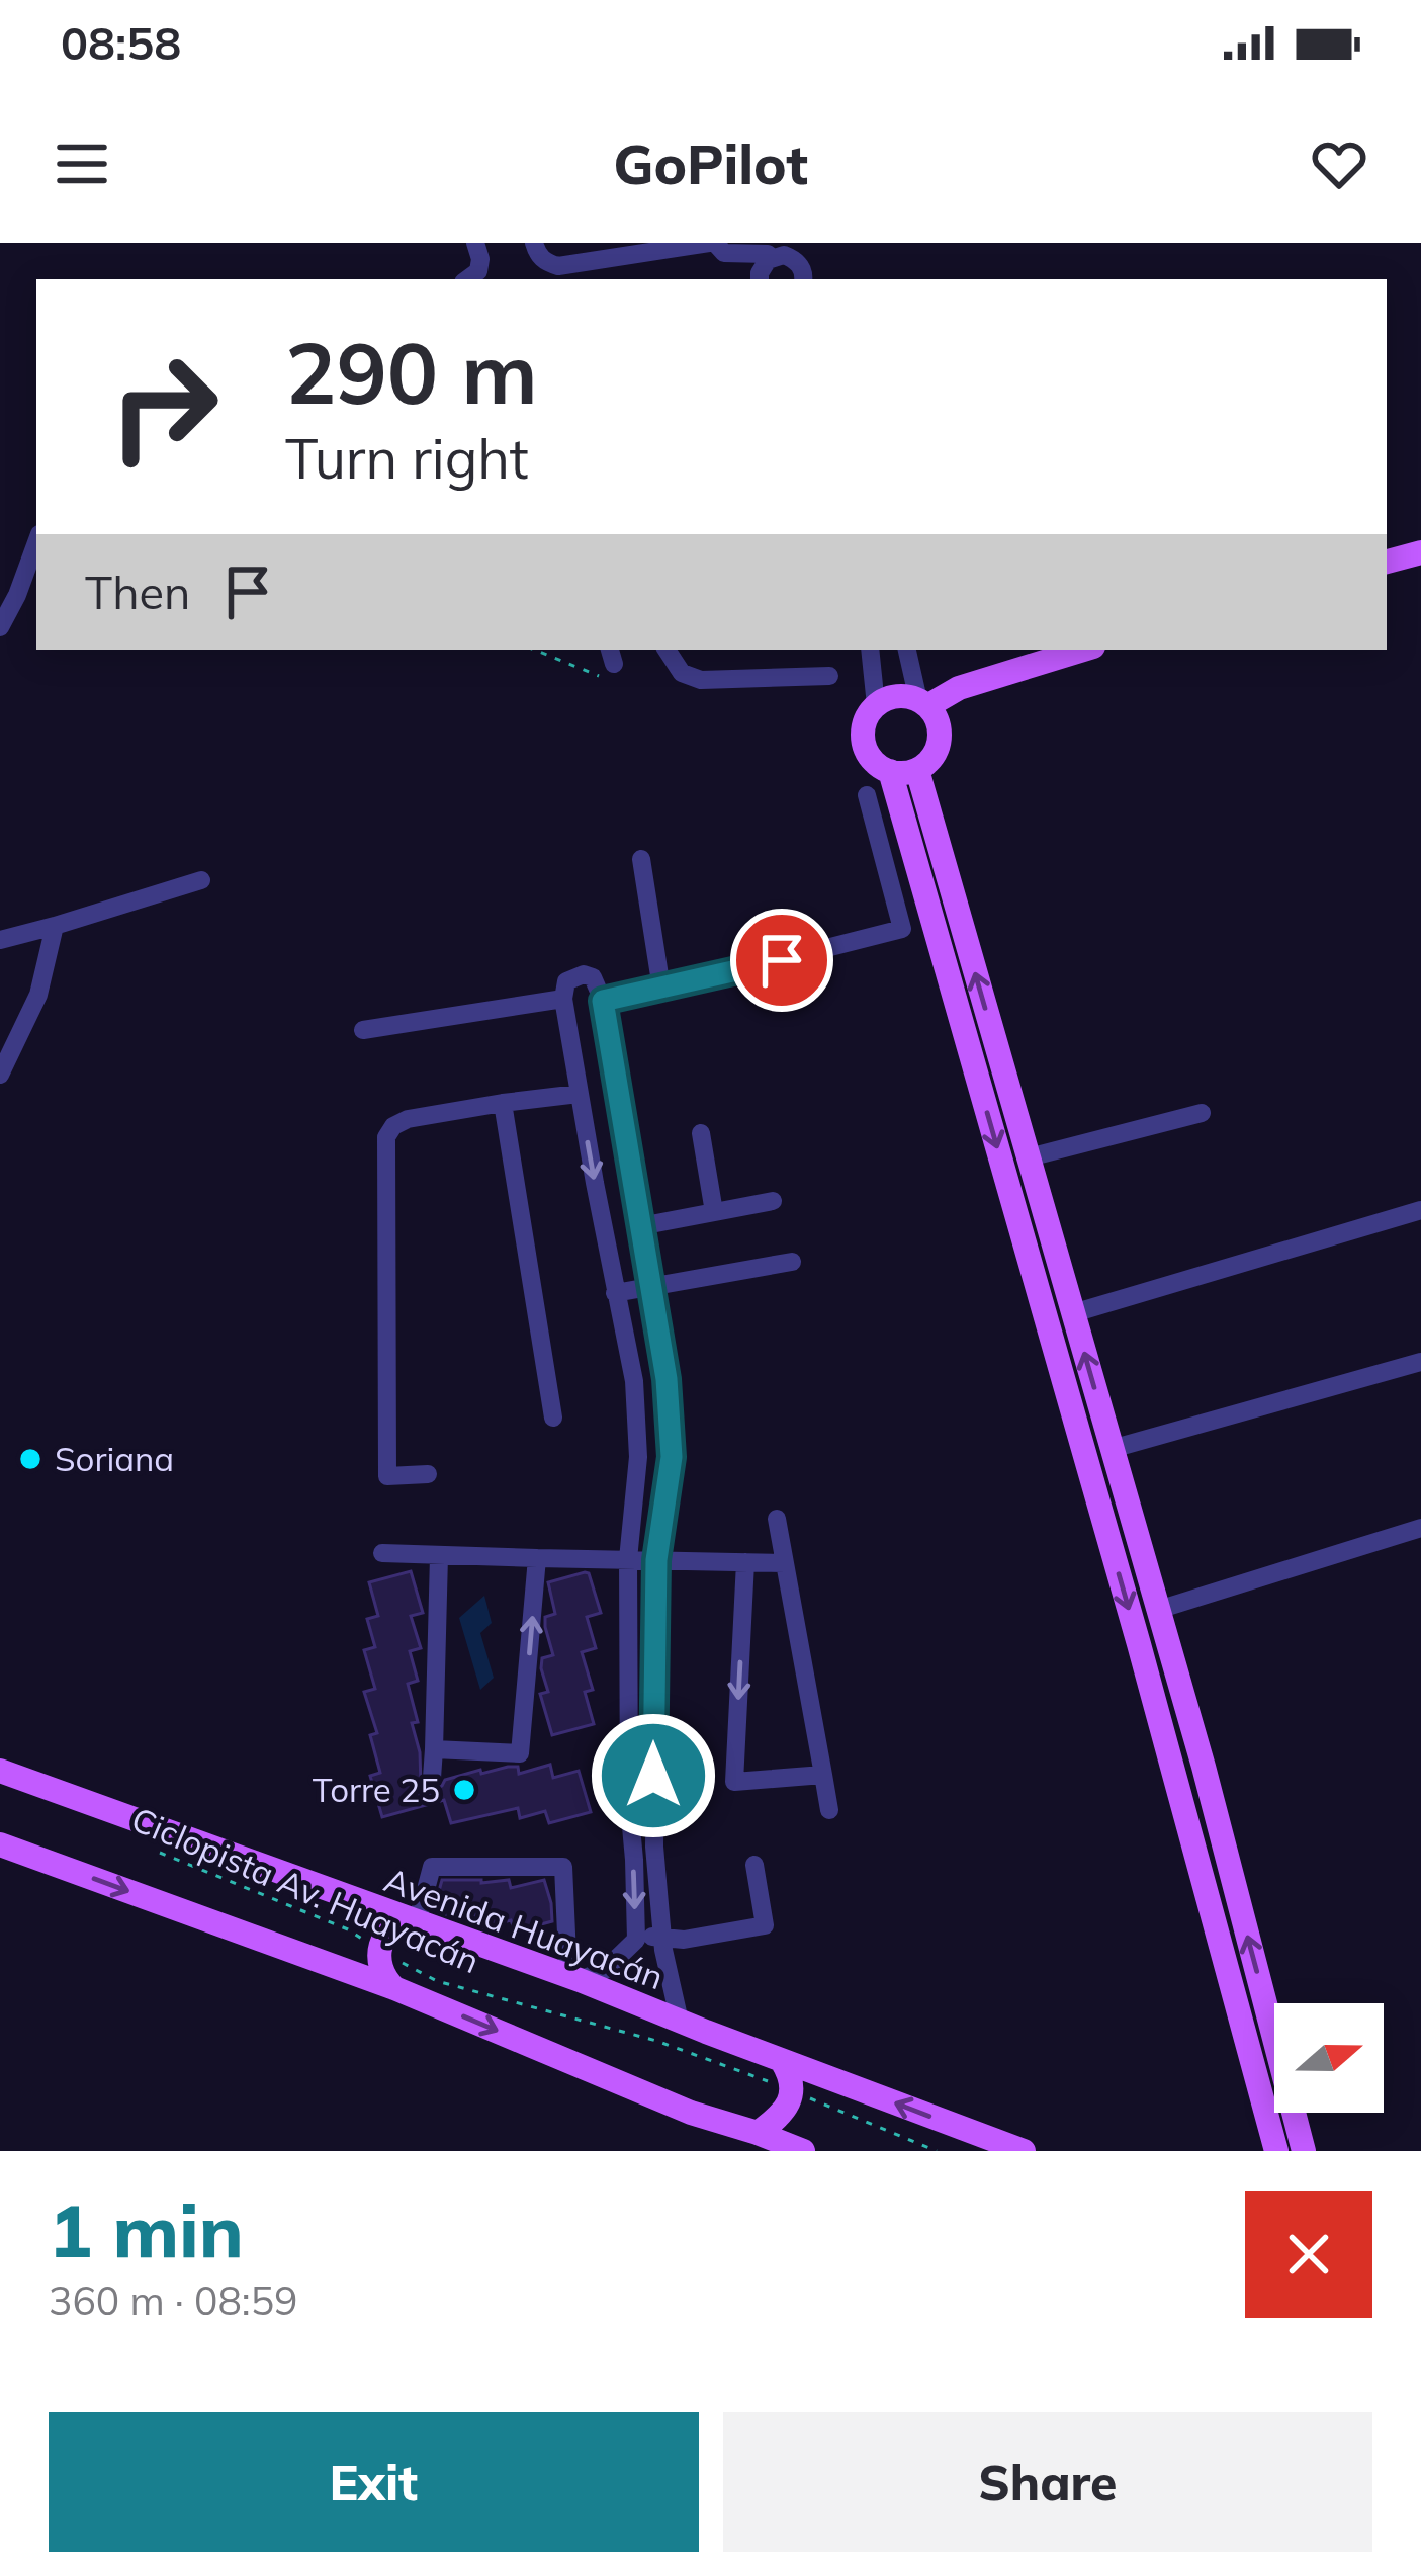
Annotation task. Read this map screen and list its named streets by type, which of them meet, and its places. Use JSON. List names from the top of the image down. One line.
{"streets":{"main road":["Avenida Huayacán"],"path":["Ciclopista Av. Huayacán"]},"places":["Soriana","Torre 25"],"north":"right","page":{"status":"08:58","header":"GoPilot","turn":["290 m","Turn right"],"then":"Then","heading":["1 min","360 m · 08:59"],"buttons":["Exit","Share"]}}
